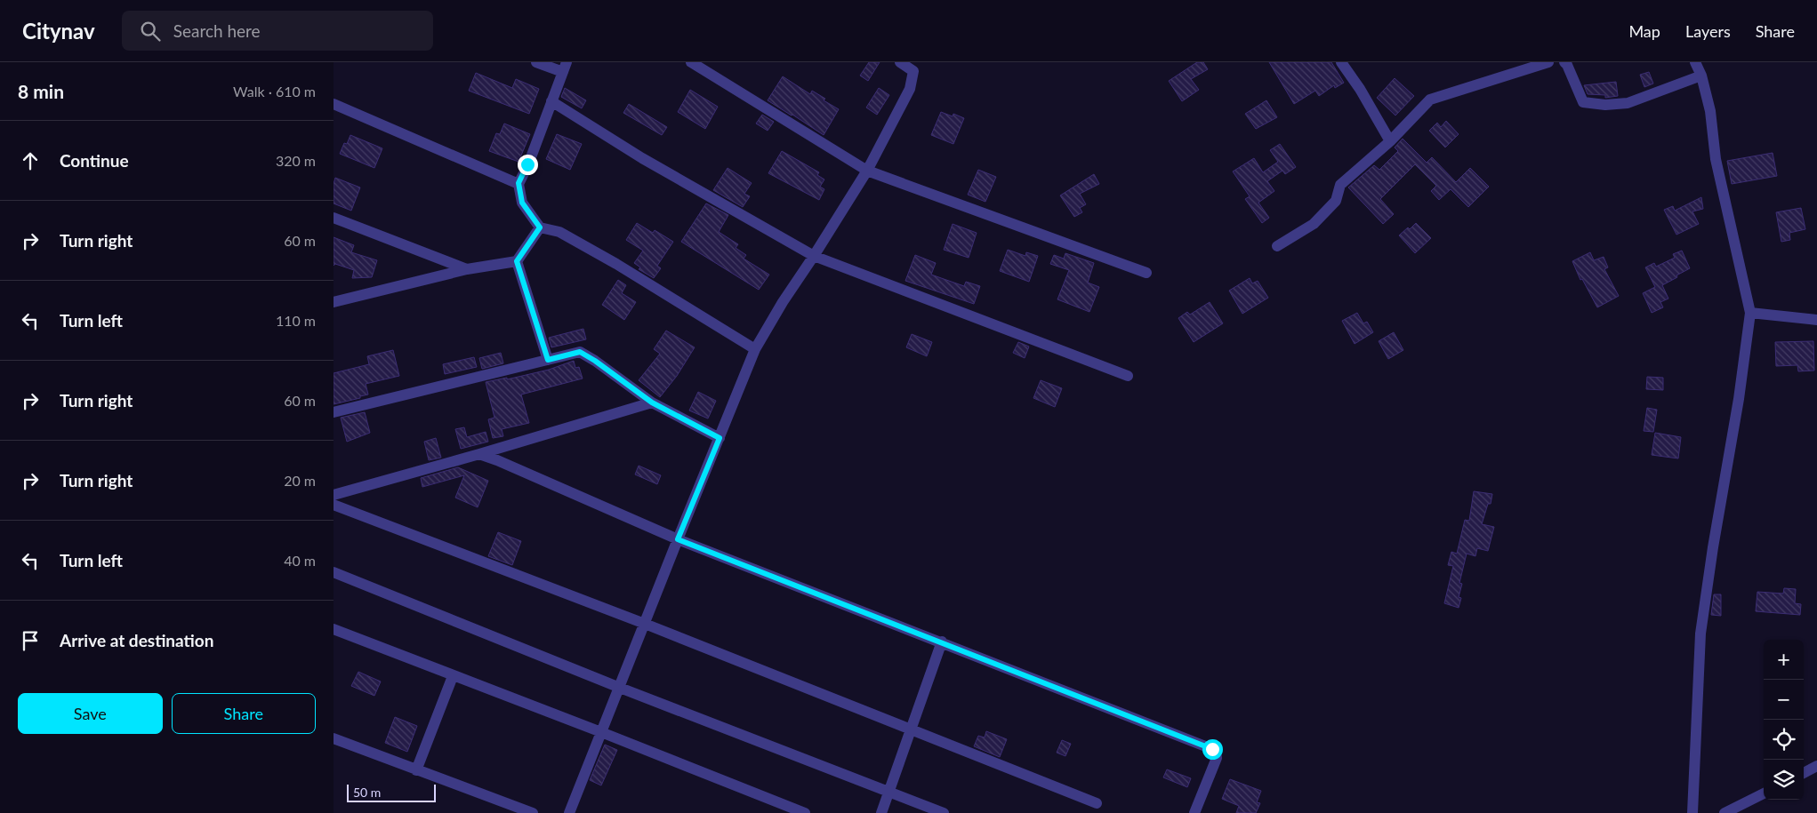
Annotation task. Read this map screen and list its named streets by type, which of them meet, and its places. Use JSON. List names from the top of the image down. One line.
{"scale_bar":"50 m","page":{"header":"Citynav","search":"Search here","nav":["Map","Layers","Share"],"heading":["8 min","Walk · 610 m"],"list":[["Continue","320 m"],["Turn right","60 m"],["Turn left","110 m"],["Turn right","60 m"],["Turn right","20 m"],["Turn left","40 m"],"Arrive at destination"],"map_buttons":["+","−"],"buttons":["Save","Share"],"scale":"50 m"}}
